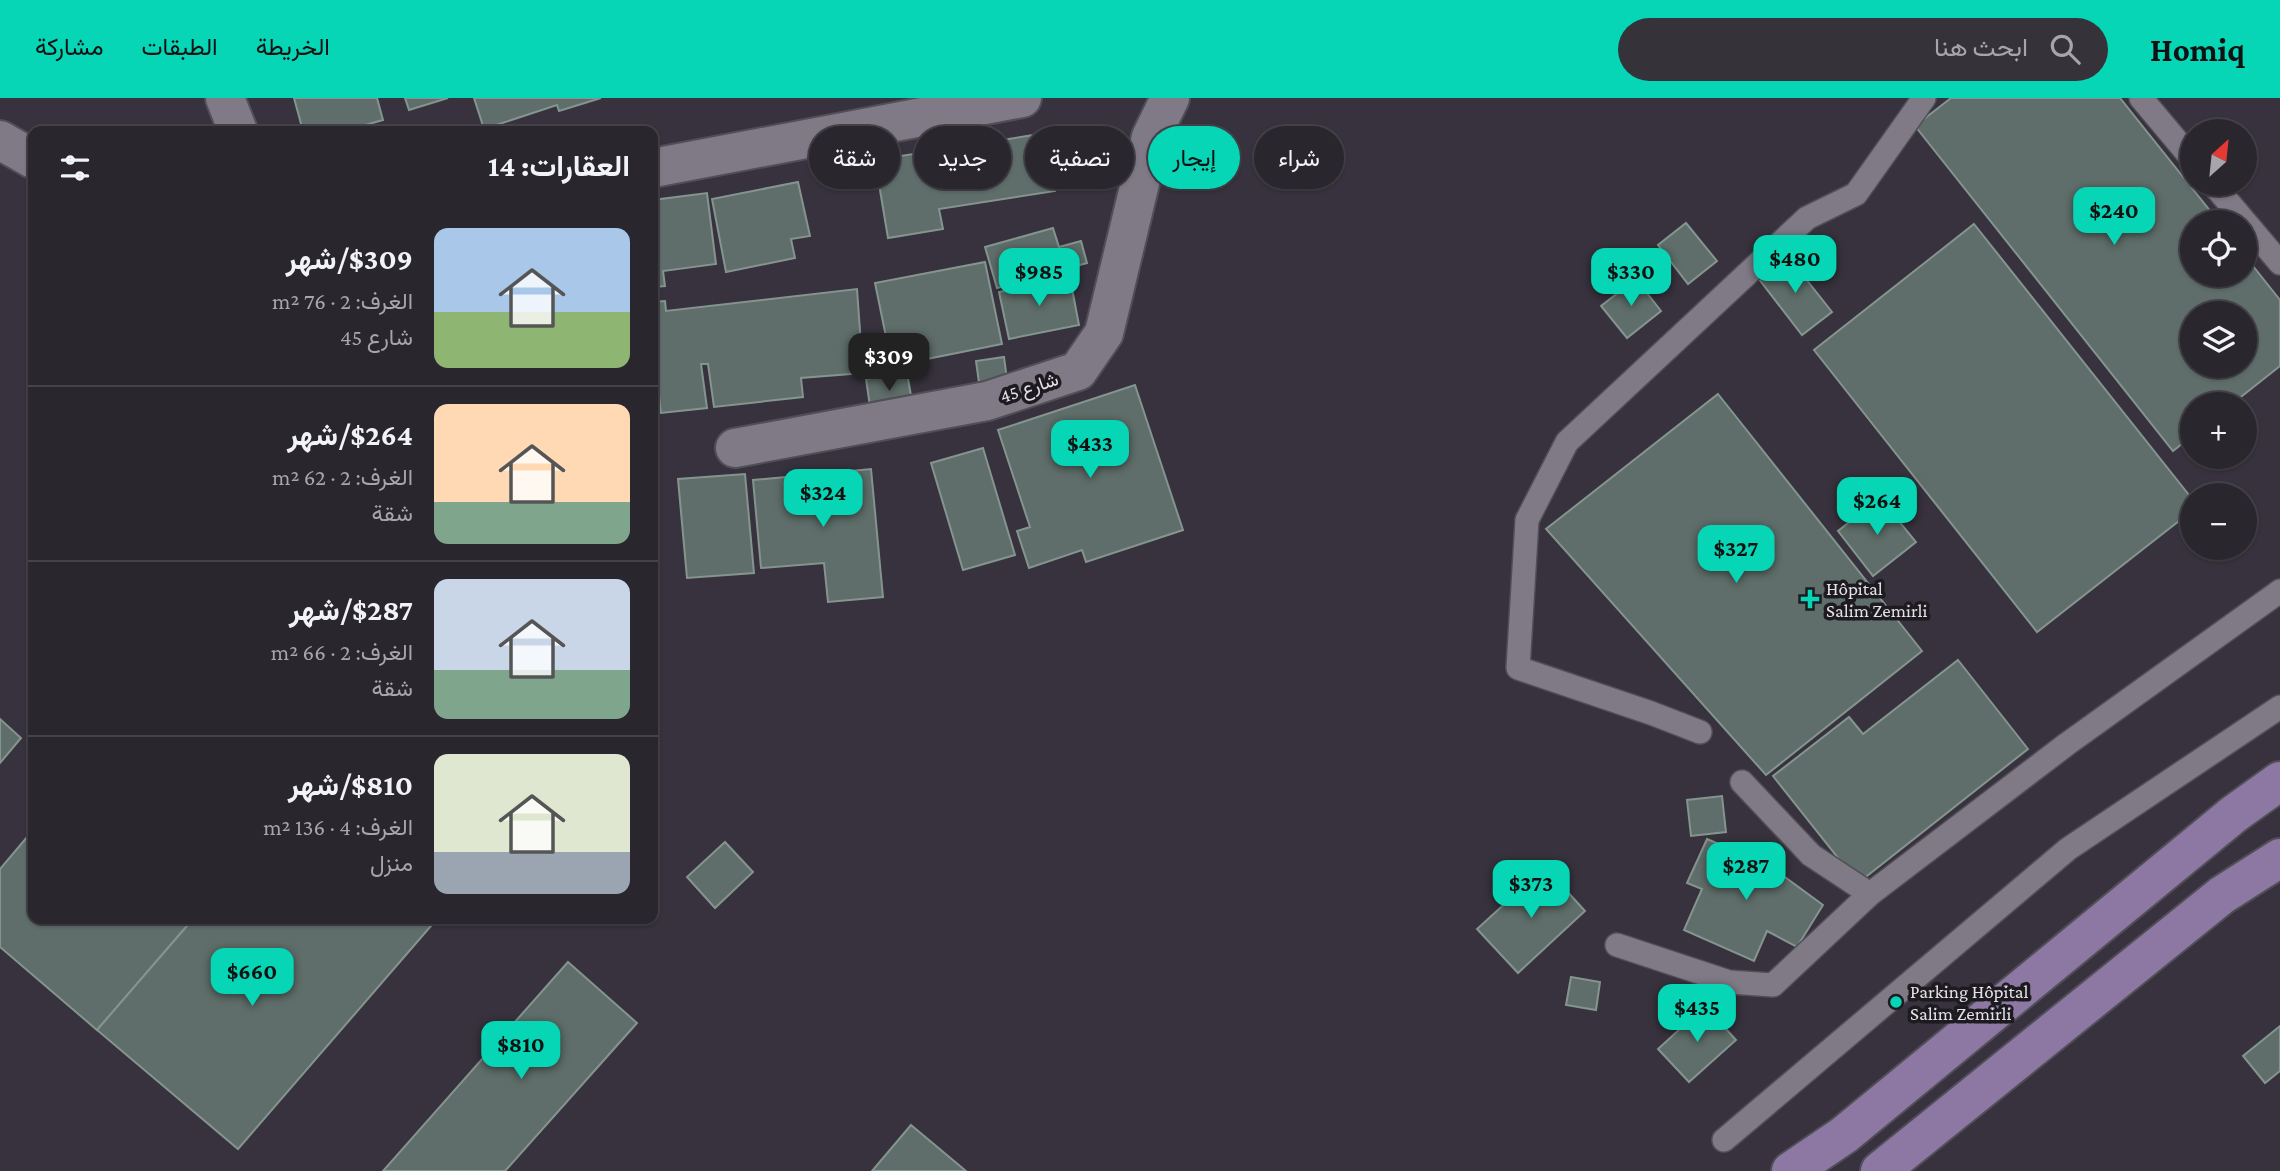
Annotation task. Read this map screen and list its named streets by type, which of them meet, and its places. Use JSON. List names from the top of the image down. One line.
{"streets":{"street":["شارع 45"]},"places":{"health":["Hôpital Salim Zemirli"],"other":["Parking Hôpital Salim Zemirli"]},"north":"top right","page":{"header":"Homiq","search":"ابحث هنا","nav":["الخريطة","الطبقات","مشاركة"],"map_buttons":["+","−"],"chip":["شراء","إيجار","تصفية","جديد","شقة"],"heading":"العقارات: 14","price":["$240","$480","$985","$330","$309","$433","$324","$264","$327","$287","$373","$660","$435","$810"],"list":[{"name":"$309/شهر","note":"الغرف: 2 · 76 m² · شارع 45"},{"name":"$264/شهر","note":"الغرف: 2 · 62 m² · شقة"},{"name":"$287/شهر","note":"الغرف: 2 · 66 m² · شقة"},{"name":"$810/شهر","note":"الغرف: 4 · 136 m² · منزل"}]}}
